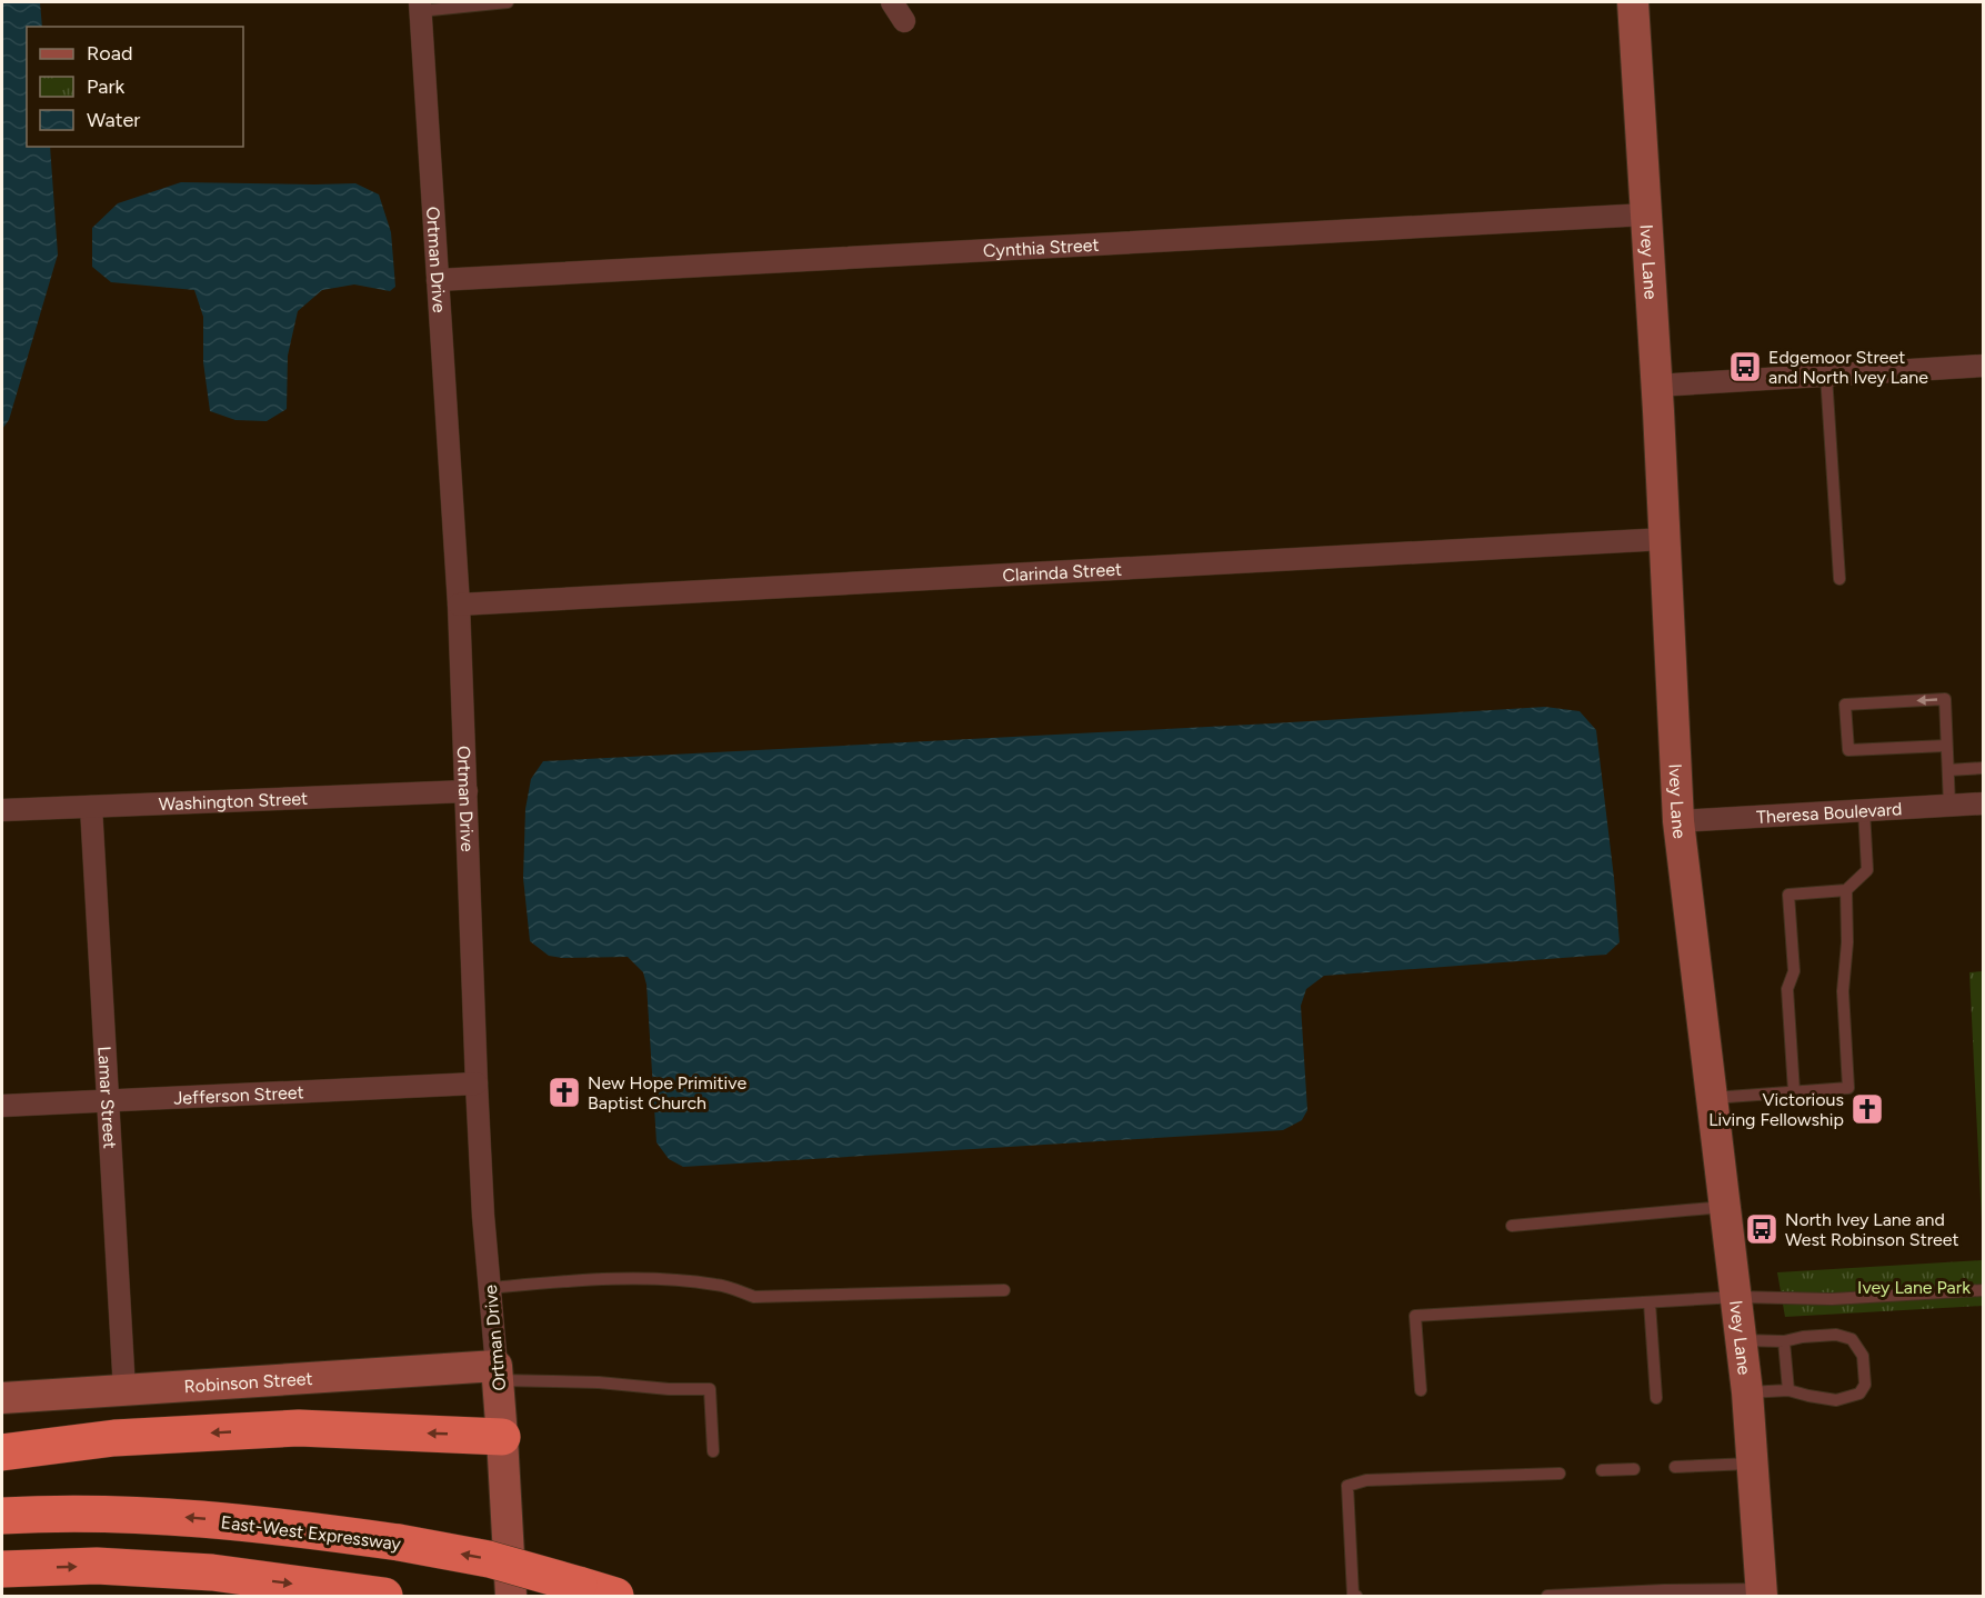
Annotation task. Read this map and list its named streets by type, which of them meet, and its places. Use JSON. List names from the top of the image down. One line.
{"streets":{"highway":["East-West Expressway"],"street":["Cynthia Street","Ortman Drive","Ivey Lane","Clarinda Street","Washington Street","Theresa Boulevard","Jefferson Street","Lamar Street","Robinson Street"]},"crossings":[["Cynthia Street","Ortman Drive"],["Cynthia Street","Ivey Lane"],["Ortman Drive","Clarinda Street"],["Ortman Drive","Washington Street"],["Ortman Drive","Jefferson Street"],["Ortman Drive","Robinson Street"],["Ivey Lane","Clarinda Street"],["Ivey Lane","Theresa Boulevard"],["Washington Street","Lamar Street"],["Jefferson Street","Lamar Street"],["Lamar Street","Robinson Street"]],"parks":["Ivey Lane Park"],"places":{"bus stop":["Edgemoor Street and North Ivey Lane","North Ivey Lane and West Robinson Street"],"church":["New Hope Primitive Baptist Church","Victorious Living Fellowship"]},"legend":["Road","Park","Water"]}
